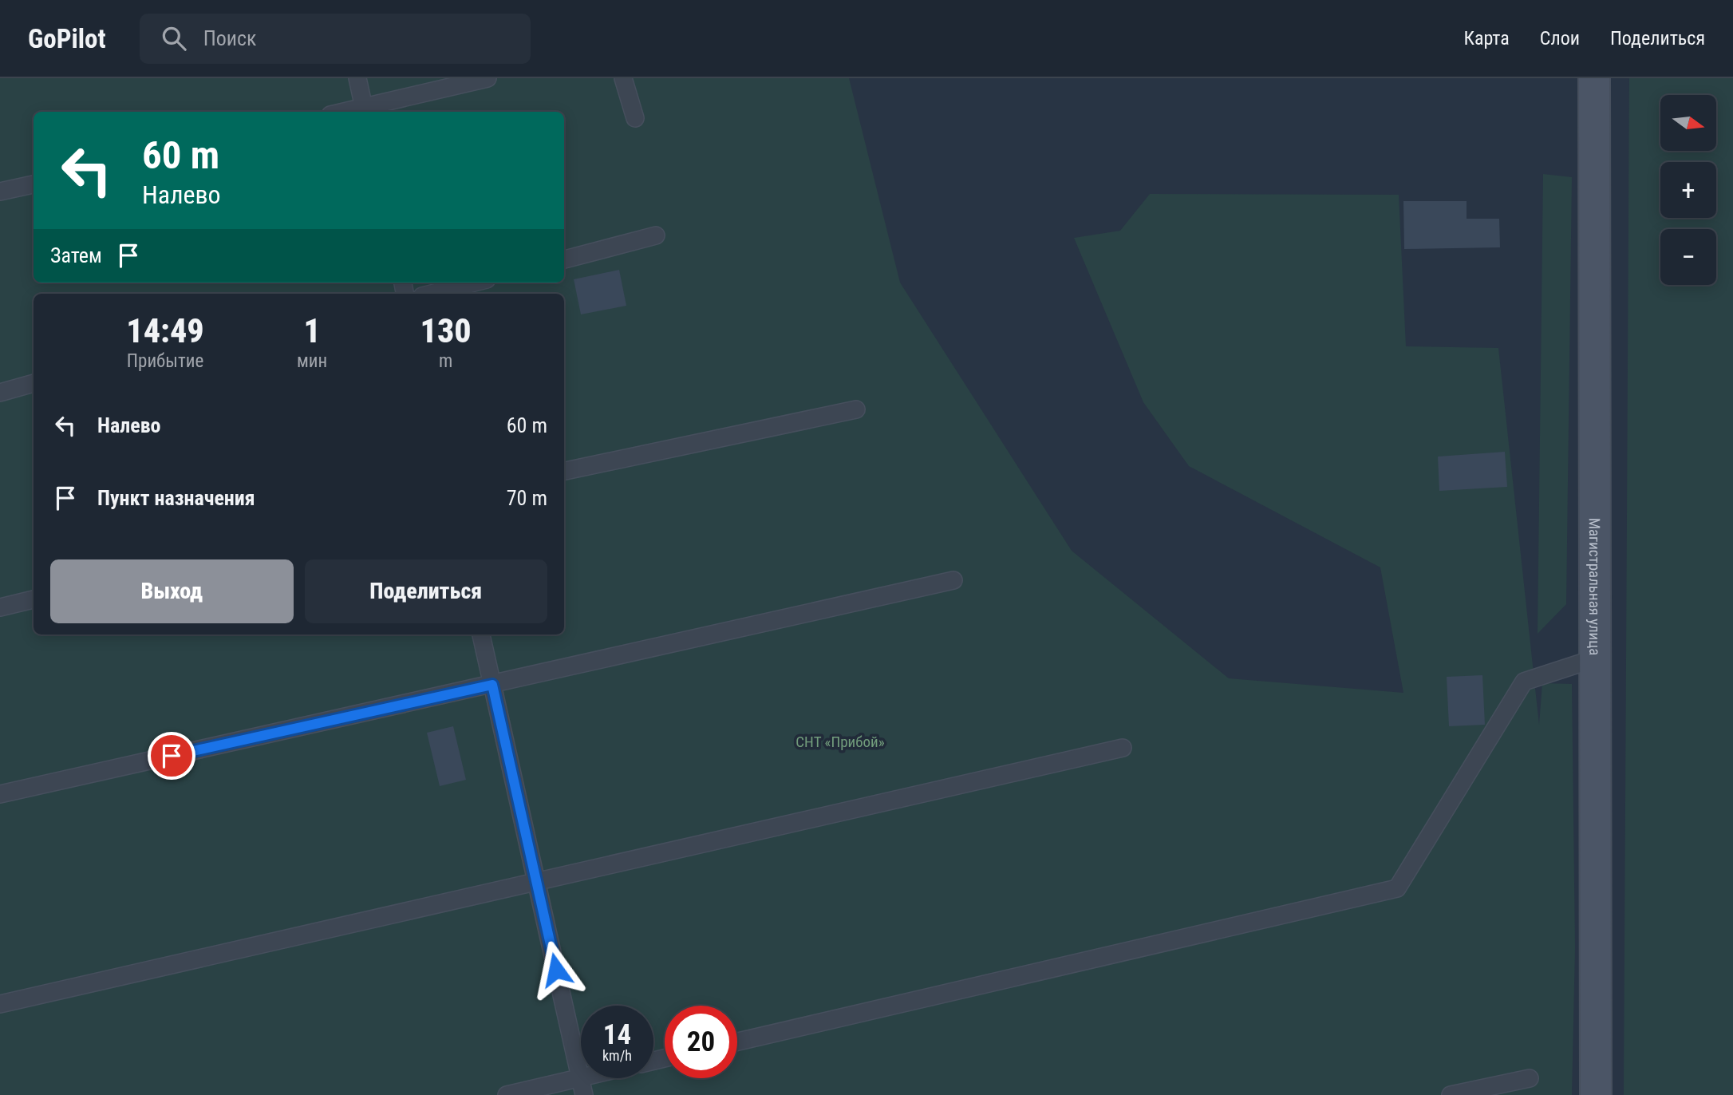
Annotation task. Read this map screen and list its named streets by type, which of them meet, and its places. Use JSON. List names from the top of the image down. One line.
{"streets":{"street":["Магистральная улица"]},"parks":["СНТ «Прибой»"],"north":"right","page":{"header":"GoPilot","search":"Поиск","nav":["Карта","Слои","Поделиться"],"map_buttons":["+","−"],"turn":["60 m","Налево"],"then":"Затем","eta":["14:49","Прибытие","1","мин","130","m"],"list":[{"name":"Налево","value":"60 m"},{"name":"Пункт назначения","value":"70 m"}],"buttons":["Выход","Поделиться"],"speed":"14 km/h","limit":"20"}}
